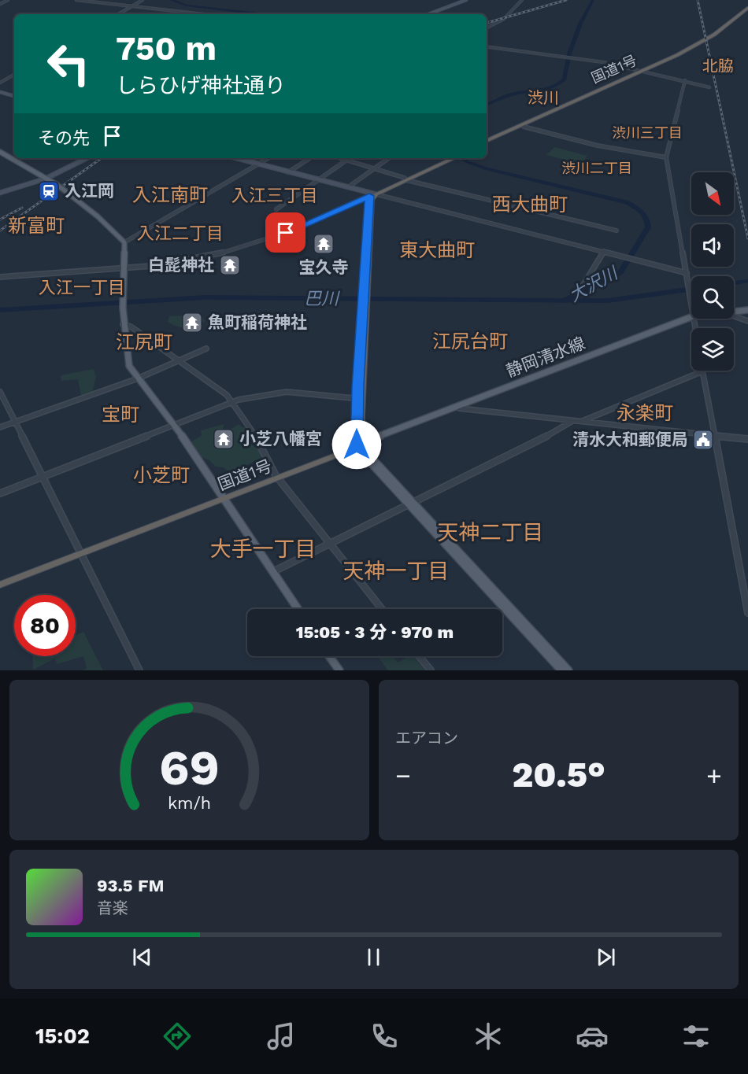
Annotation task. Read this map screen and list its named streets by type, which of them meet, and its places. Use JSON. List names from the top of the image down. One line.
{"streets":{"highway":["国道1号"],"main road":["静岡清水線"]},"crossings":[["国道1号","静岡清水線"]],"districts":["北脇","渋川","渋川三丁目","渋川二丁目","入江南町","入江三丁目","西大曲町","新富町","入江二丁目","東大曲町","入江一丁目","江尻台町","江尻町","永楽町","宝町","小芝町","天神二丁目","大手一丁目","天神一丁目"],"water":["大沢川","巴川"],"places":{"station":["入江岡"],"temple":["宝久寺","白髭神社","魚町稲荷神社","小芝八幡宮"],"public building":["清水大和郵便局"]},"north":"bottom right","page":{"turn":["750 m","しらひげ神社通り"],"then":"その先","limit":"80","trip":"15:05 · 3 分 · 970 m","tile":"エアコン","heat":["−","20.5°","+"],"song":["93.5 FM","音楽"],"tabs":"15:02","gauge":["69","km/h"]}}
